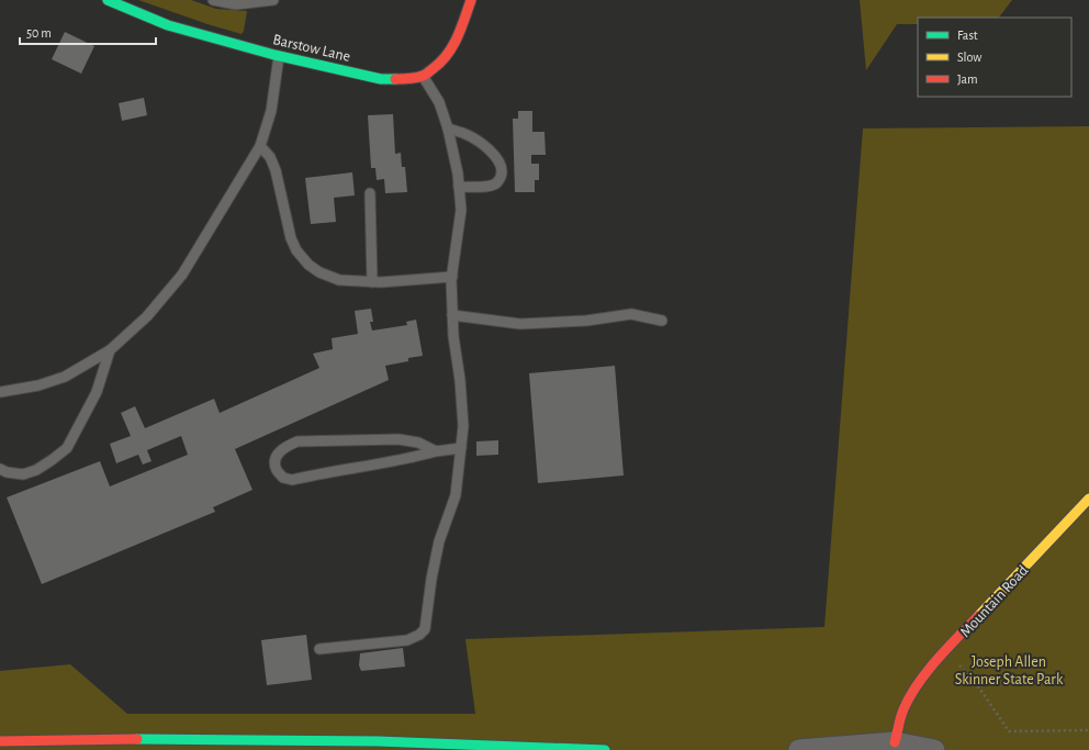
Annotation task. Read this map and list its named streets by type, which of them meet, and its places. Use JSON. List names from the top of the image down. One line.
{"streets":{"street":["Barstow Lane","Mountain Road"]},"parks":["Joseph Allen Skinner State Park"],"legend":["Fast","Slow","Jam"],"scale_bar":"50 m"}
